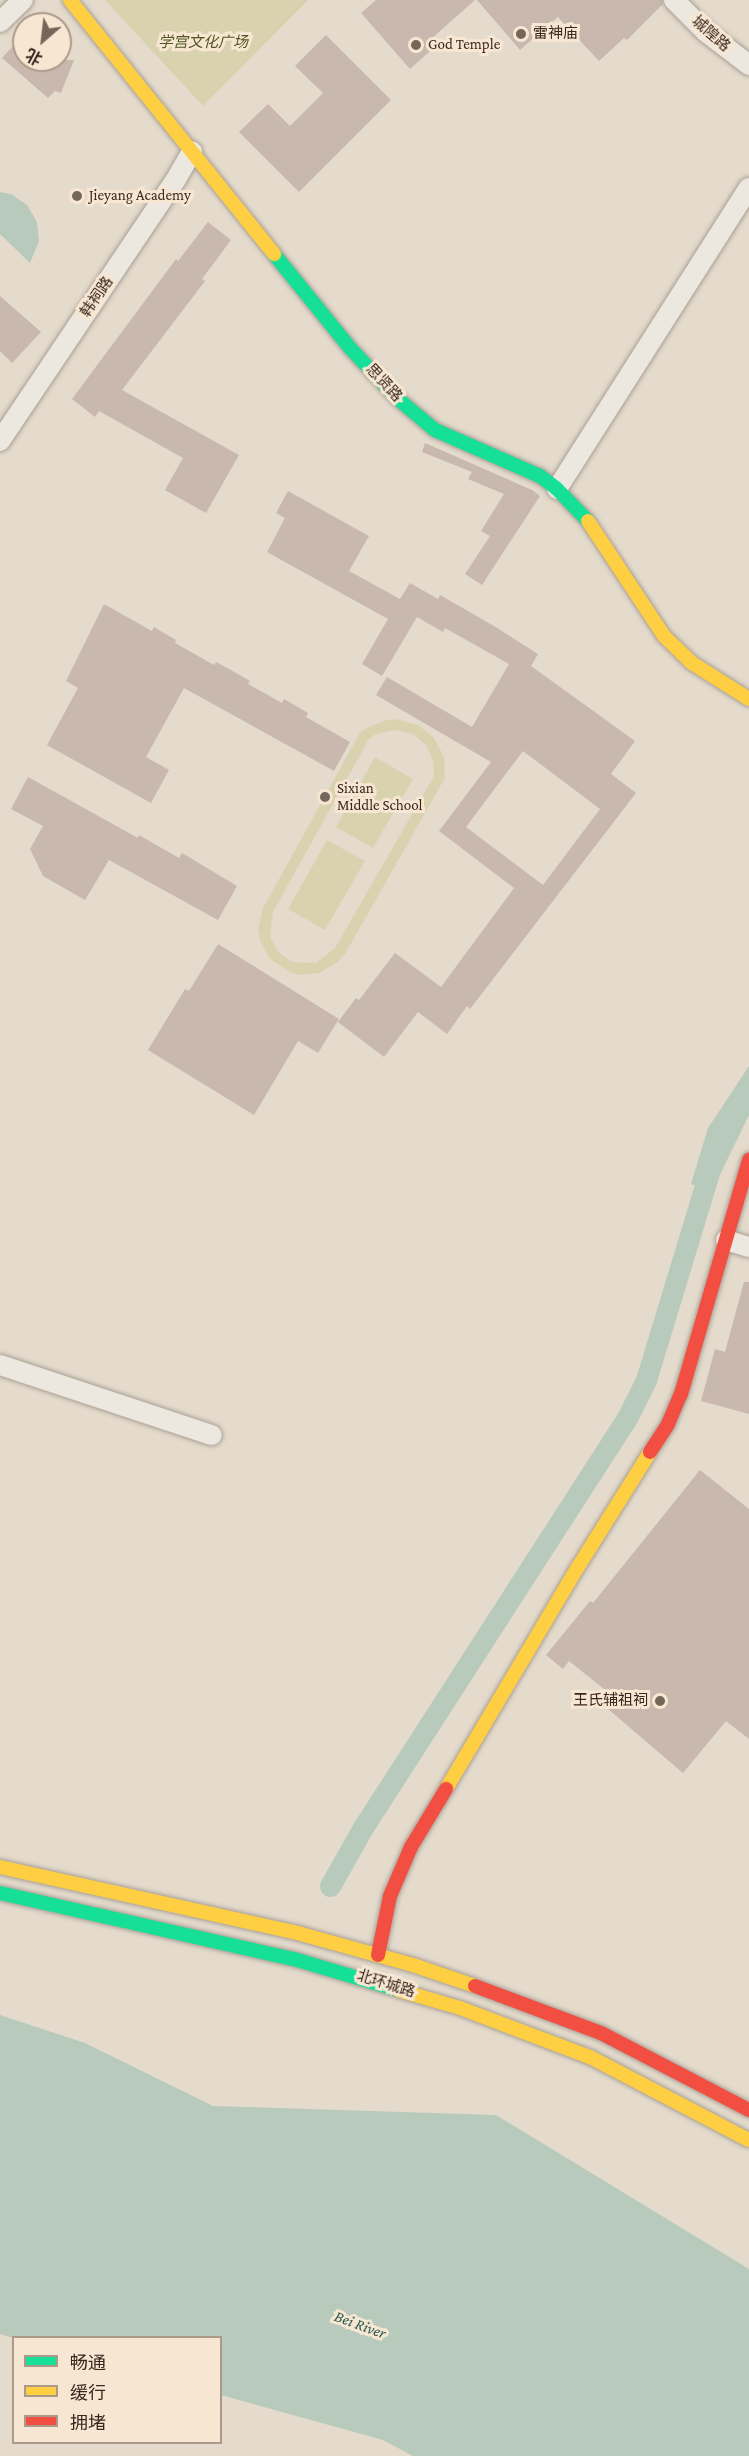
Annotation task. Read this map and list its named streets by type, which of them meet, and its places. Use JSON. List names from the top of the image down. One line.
{"streets":{"street":["城隍路","韩祠路","思贤路","北环城路"]},"crossings":[["韩祠路","思贤路"]],"water":["Bei River"],"parks":["学宫文化广场"],"places":["雷神庙","God Temple","Jieyang Academy","Sixian Middle School","王氏辅祖祠"],"legend":["畅通","缓行","拥堵"],"north":"bottom left"}
